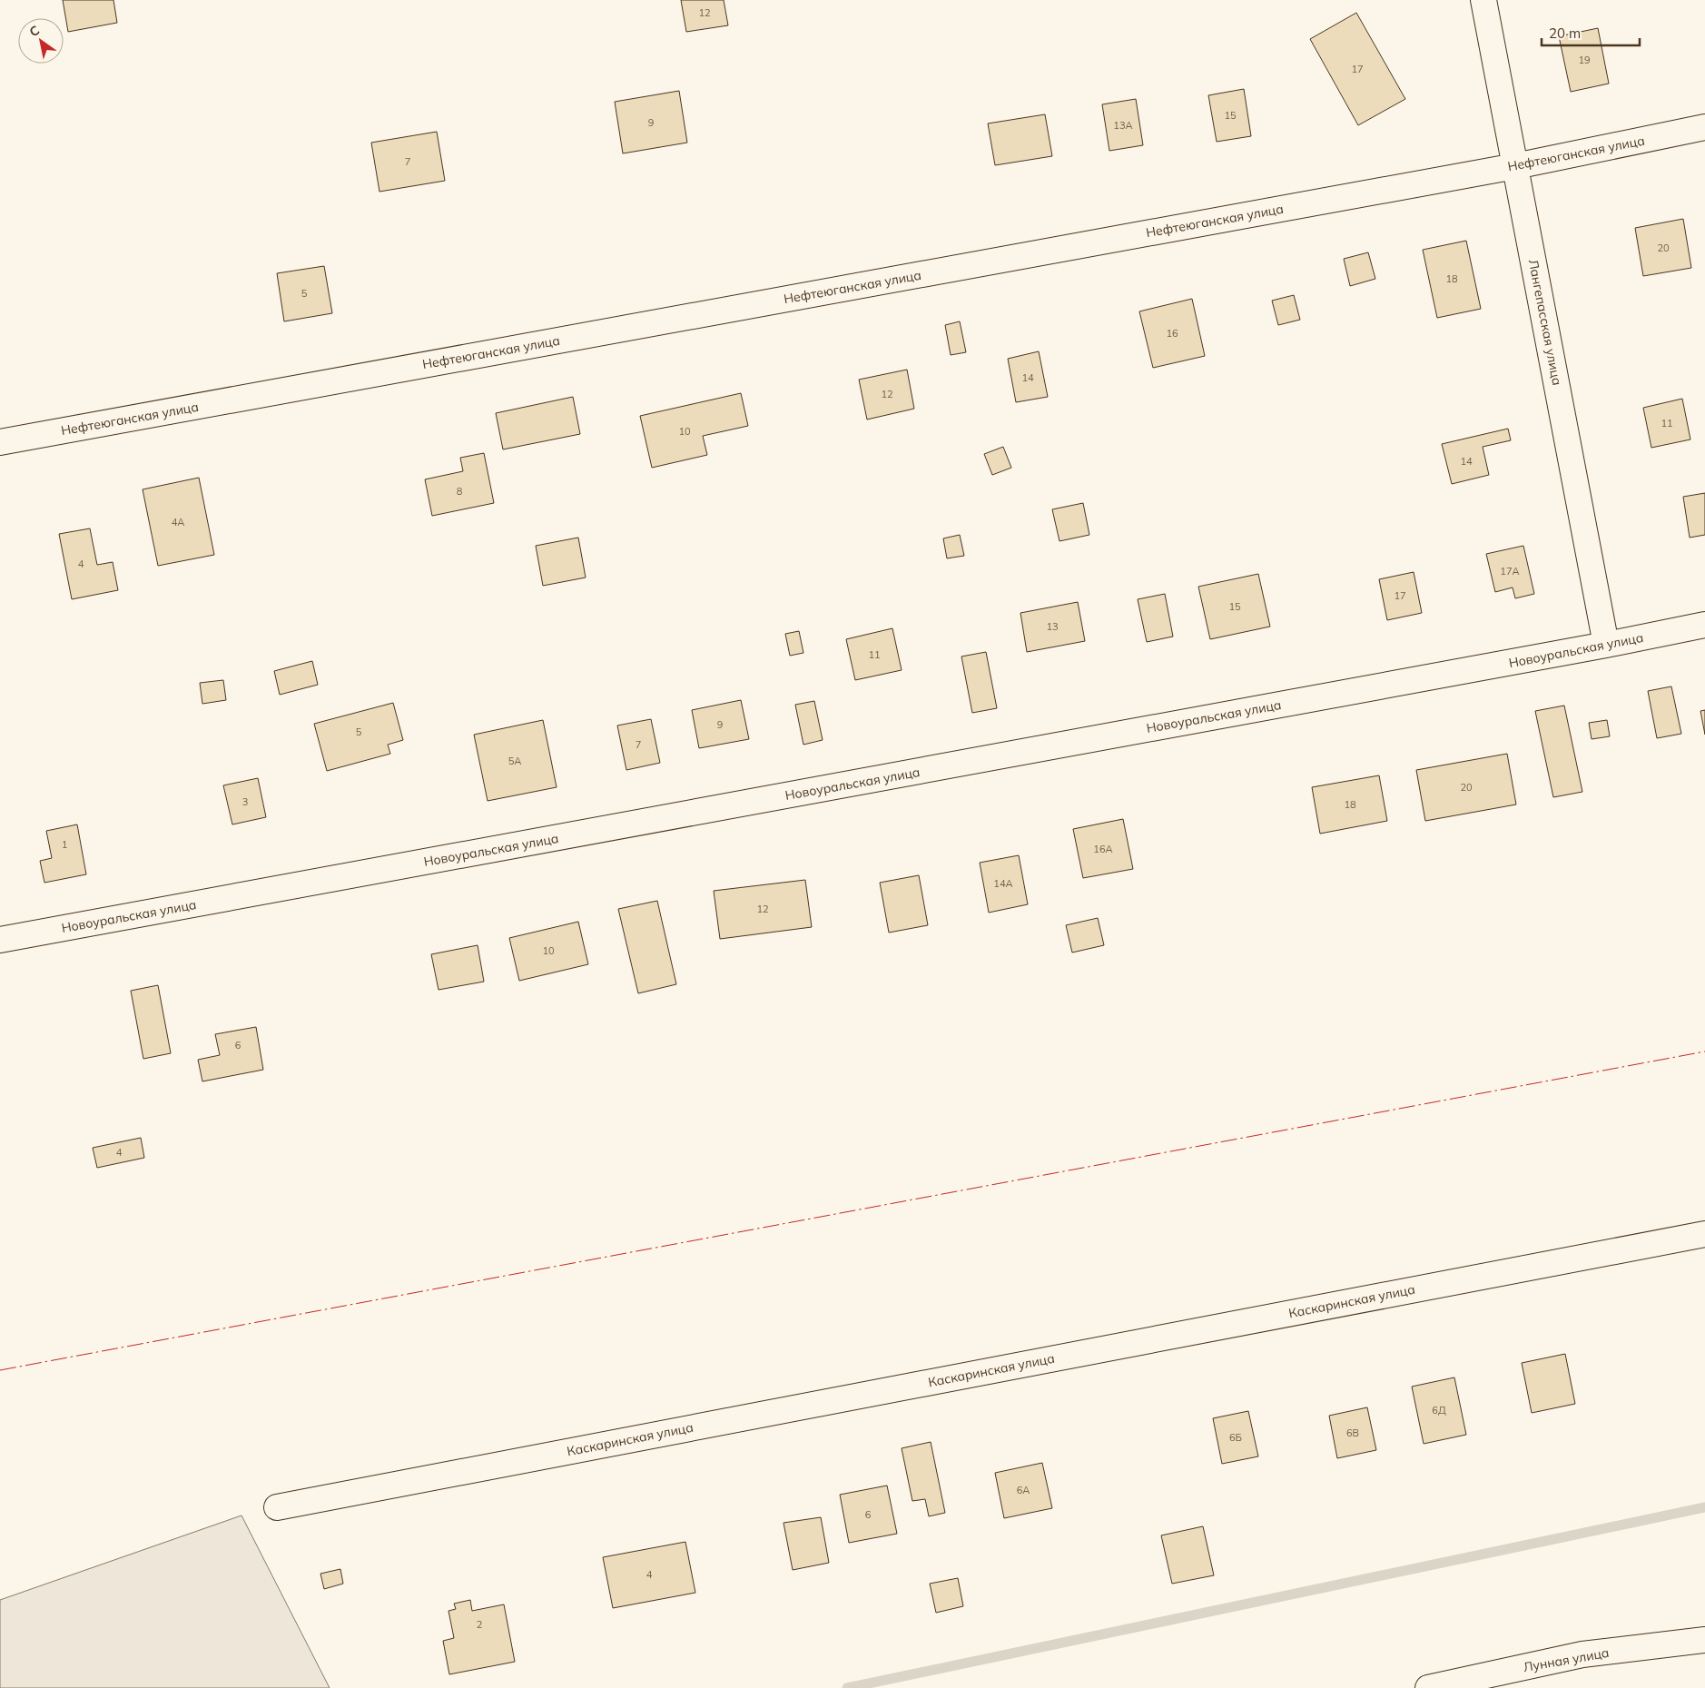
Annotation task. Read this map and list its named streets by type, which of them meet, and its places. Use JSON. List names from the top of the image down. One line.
{"streets":{"street":["Нефтеюганская улица","Лангепасская улица","Новоуральская улица","Каскаринская улица","Лунная улица"]},"crossings":[["Нефтеюганская улица","Лангепасская улица"],["Лангепасская улица","Новоуральская улица"]],"house_numbers":["12","19","17","15","9","13А","7","20","18","5","16","14","12","11","10","14","8","4А","4","17А","17","15","13","11","9","5","7","5А","20","3","18","1","16А","14А","12","10","6","4","6Д","6В","6Б","6А","6","4","2"],"scale_bar":"20 m","north":"top left"}
